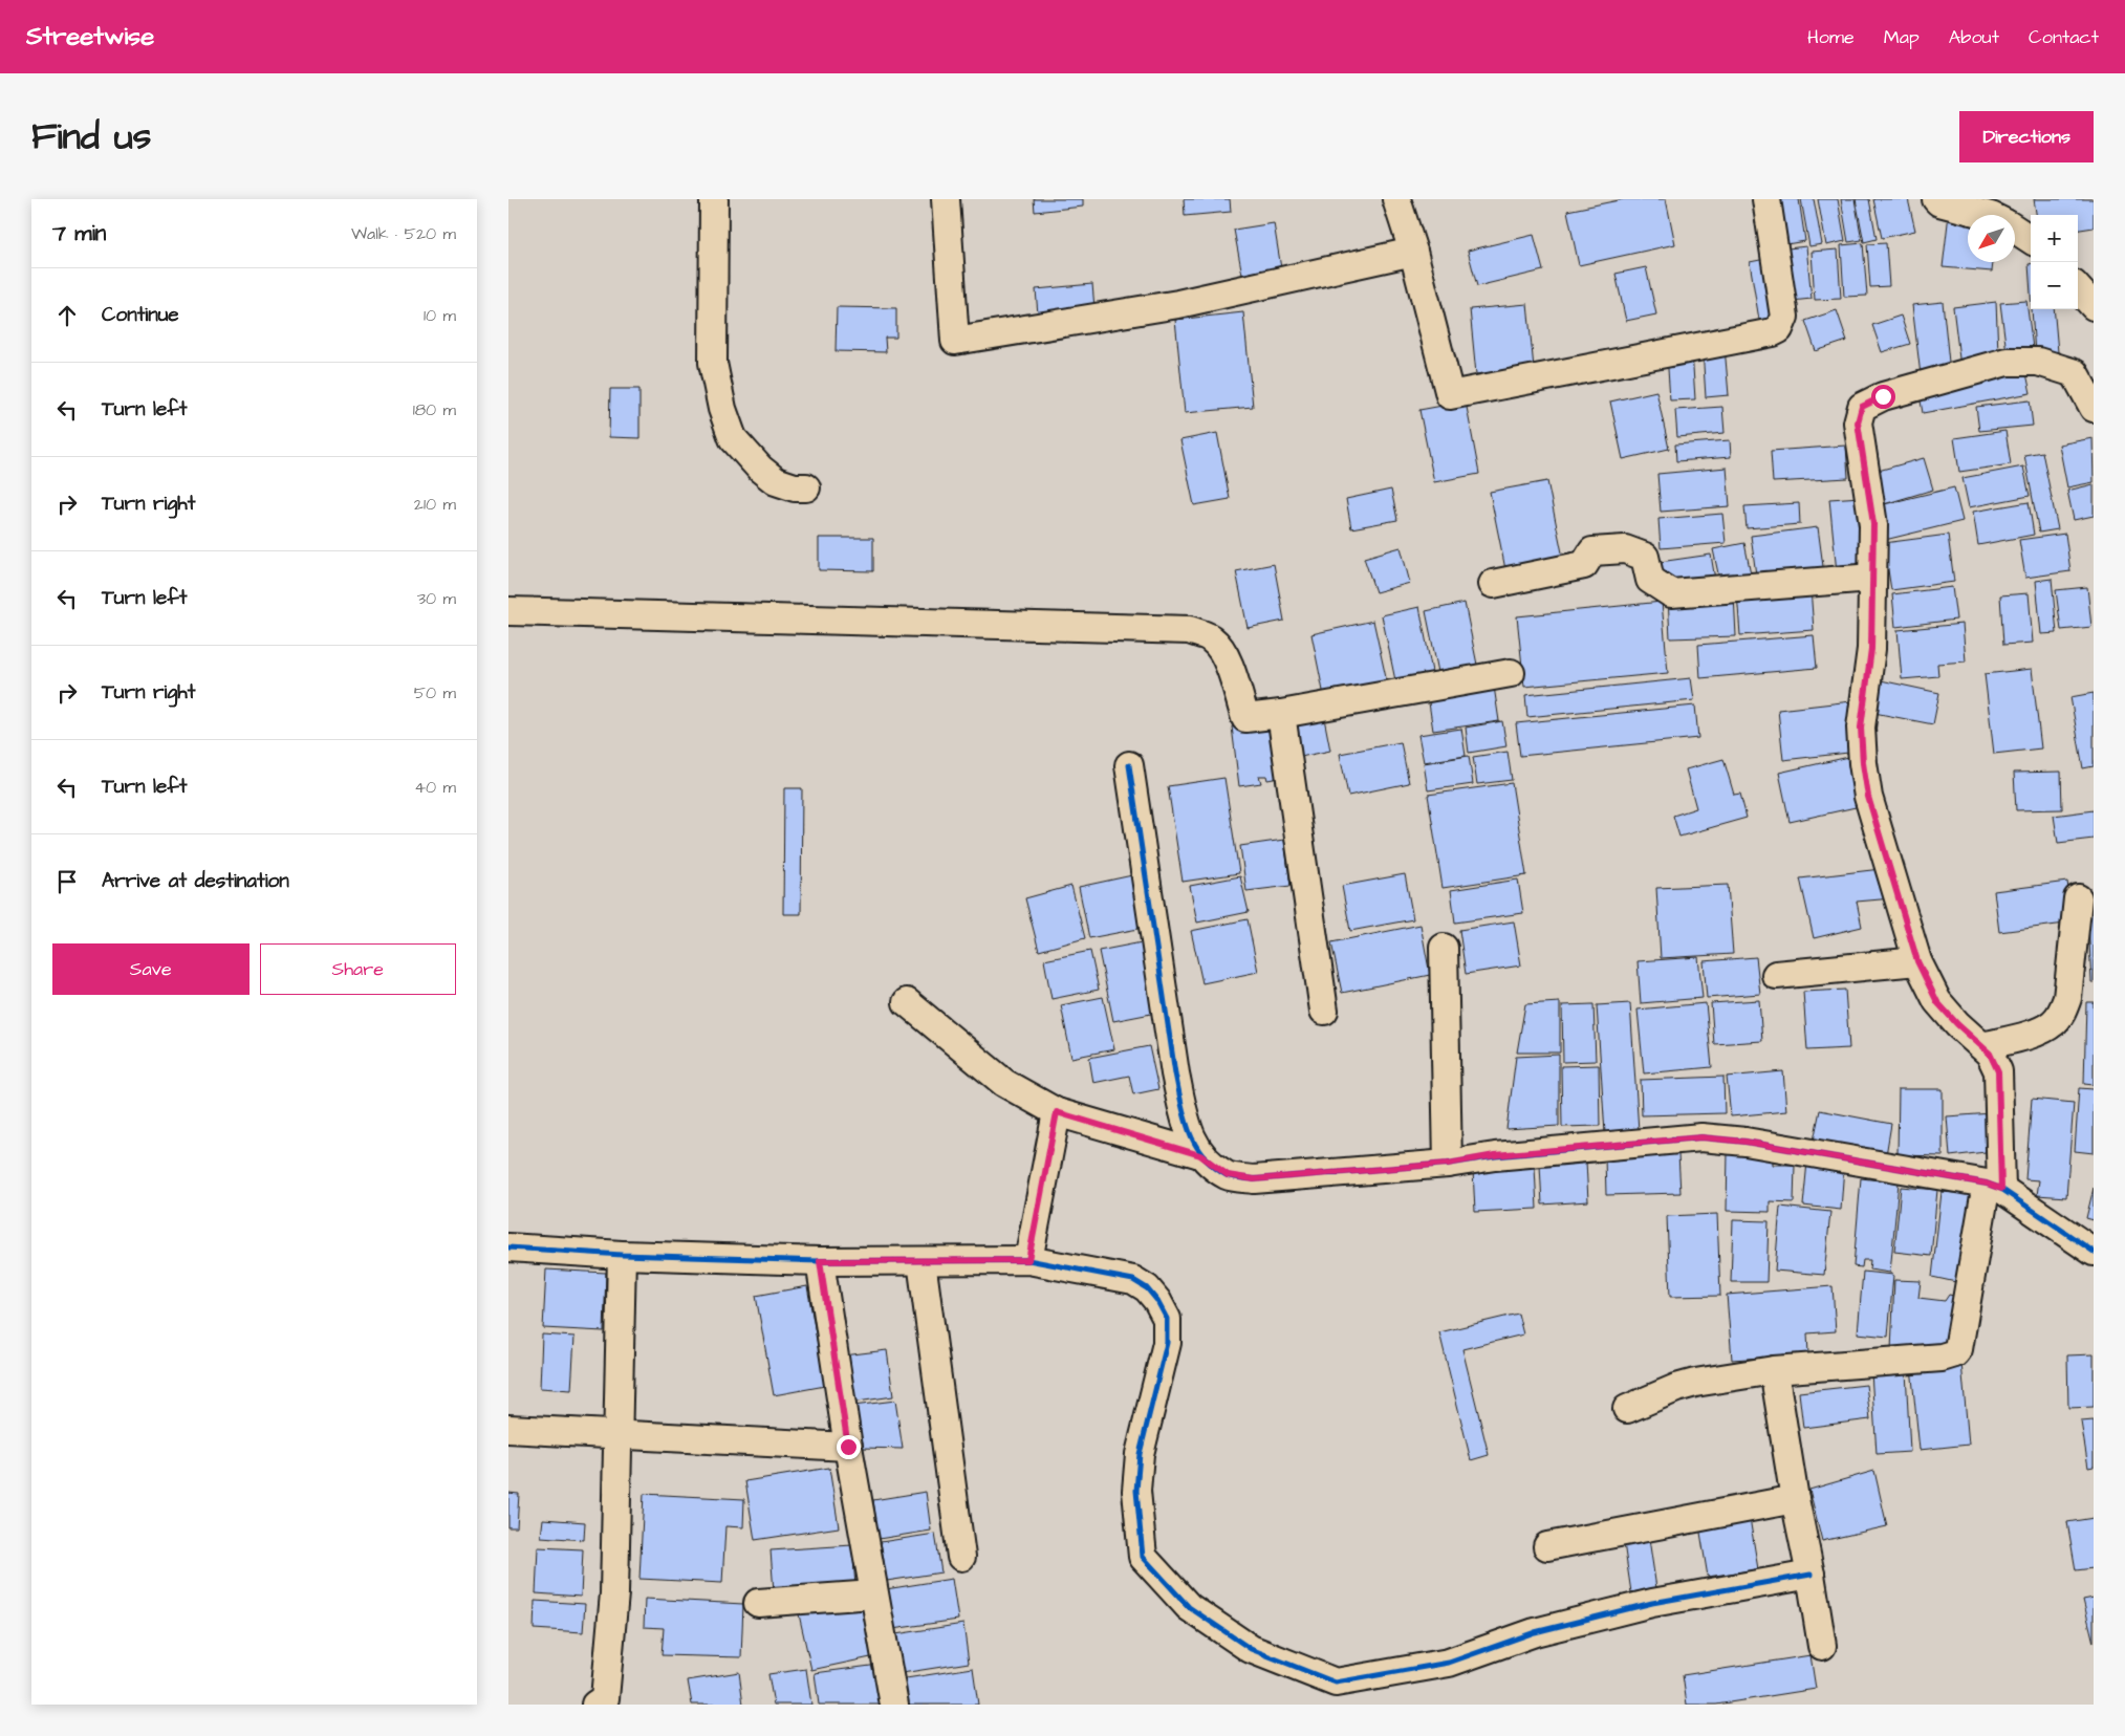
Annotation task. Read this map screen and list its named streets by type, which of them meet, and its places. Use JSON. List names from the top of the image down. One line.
{"north":"bottom left","page":{"header":"Streetwise","nav":["Home","Map","About","Contact"],"title":"Find us","buttons":["Directions",["Save","Share"]],"heading":["7 min","Walk · 520 m"],"map_buttons":["+","−"],"list":[["Continue","10 m"],["Turn left","180 m"],["Turn right","210 m"],["Turn left","30 m"],["Turn right","50 m"],["Turn left","40 m"],"Arrive at destination"]}}
